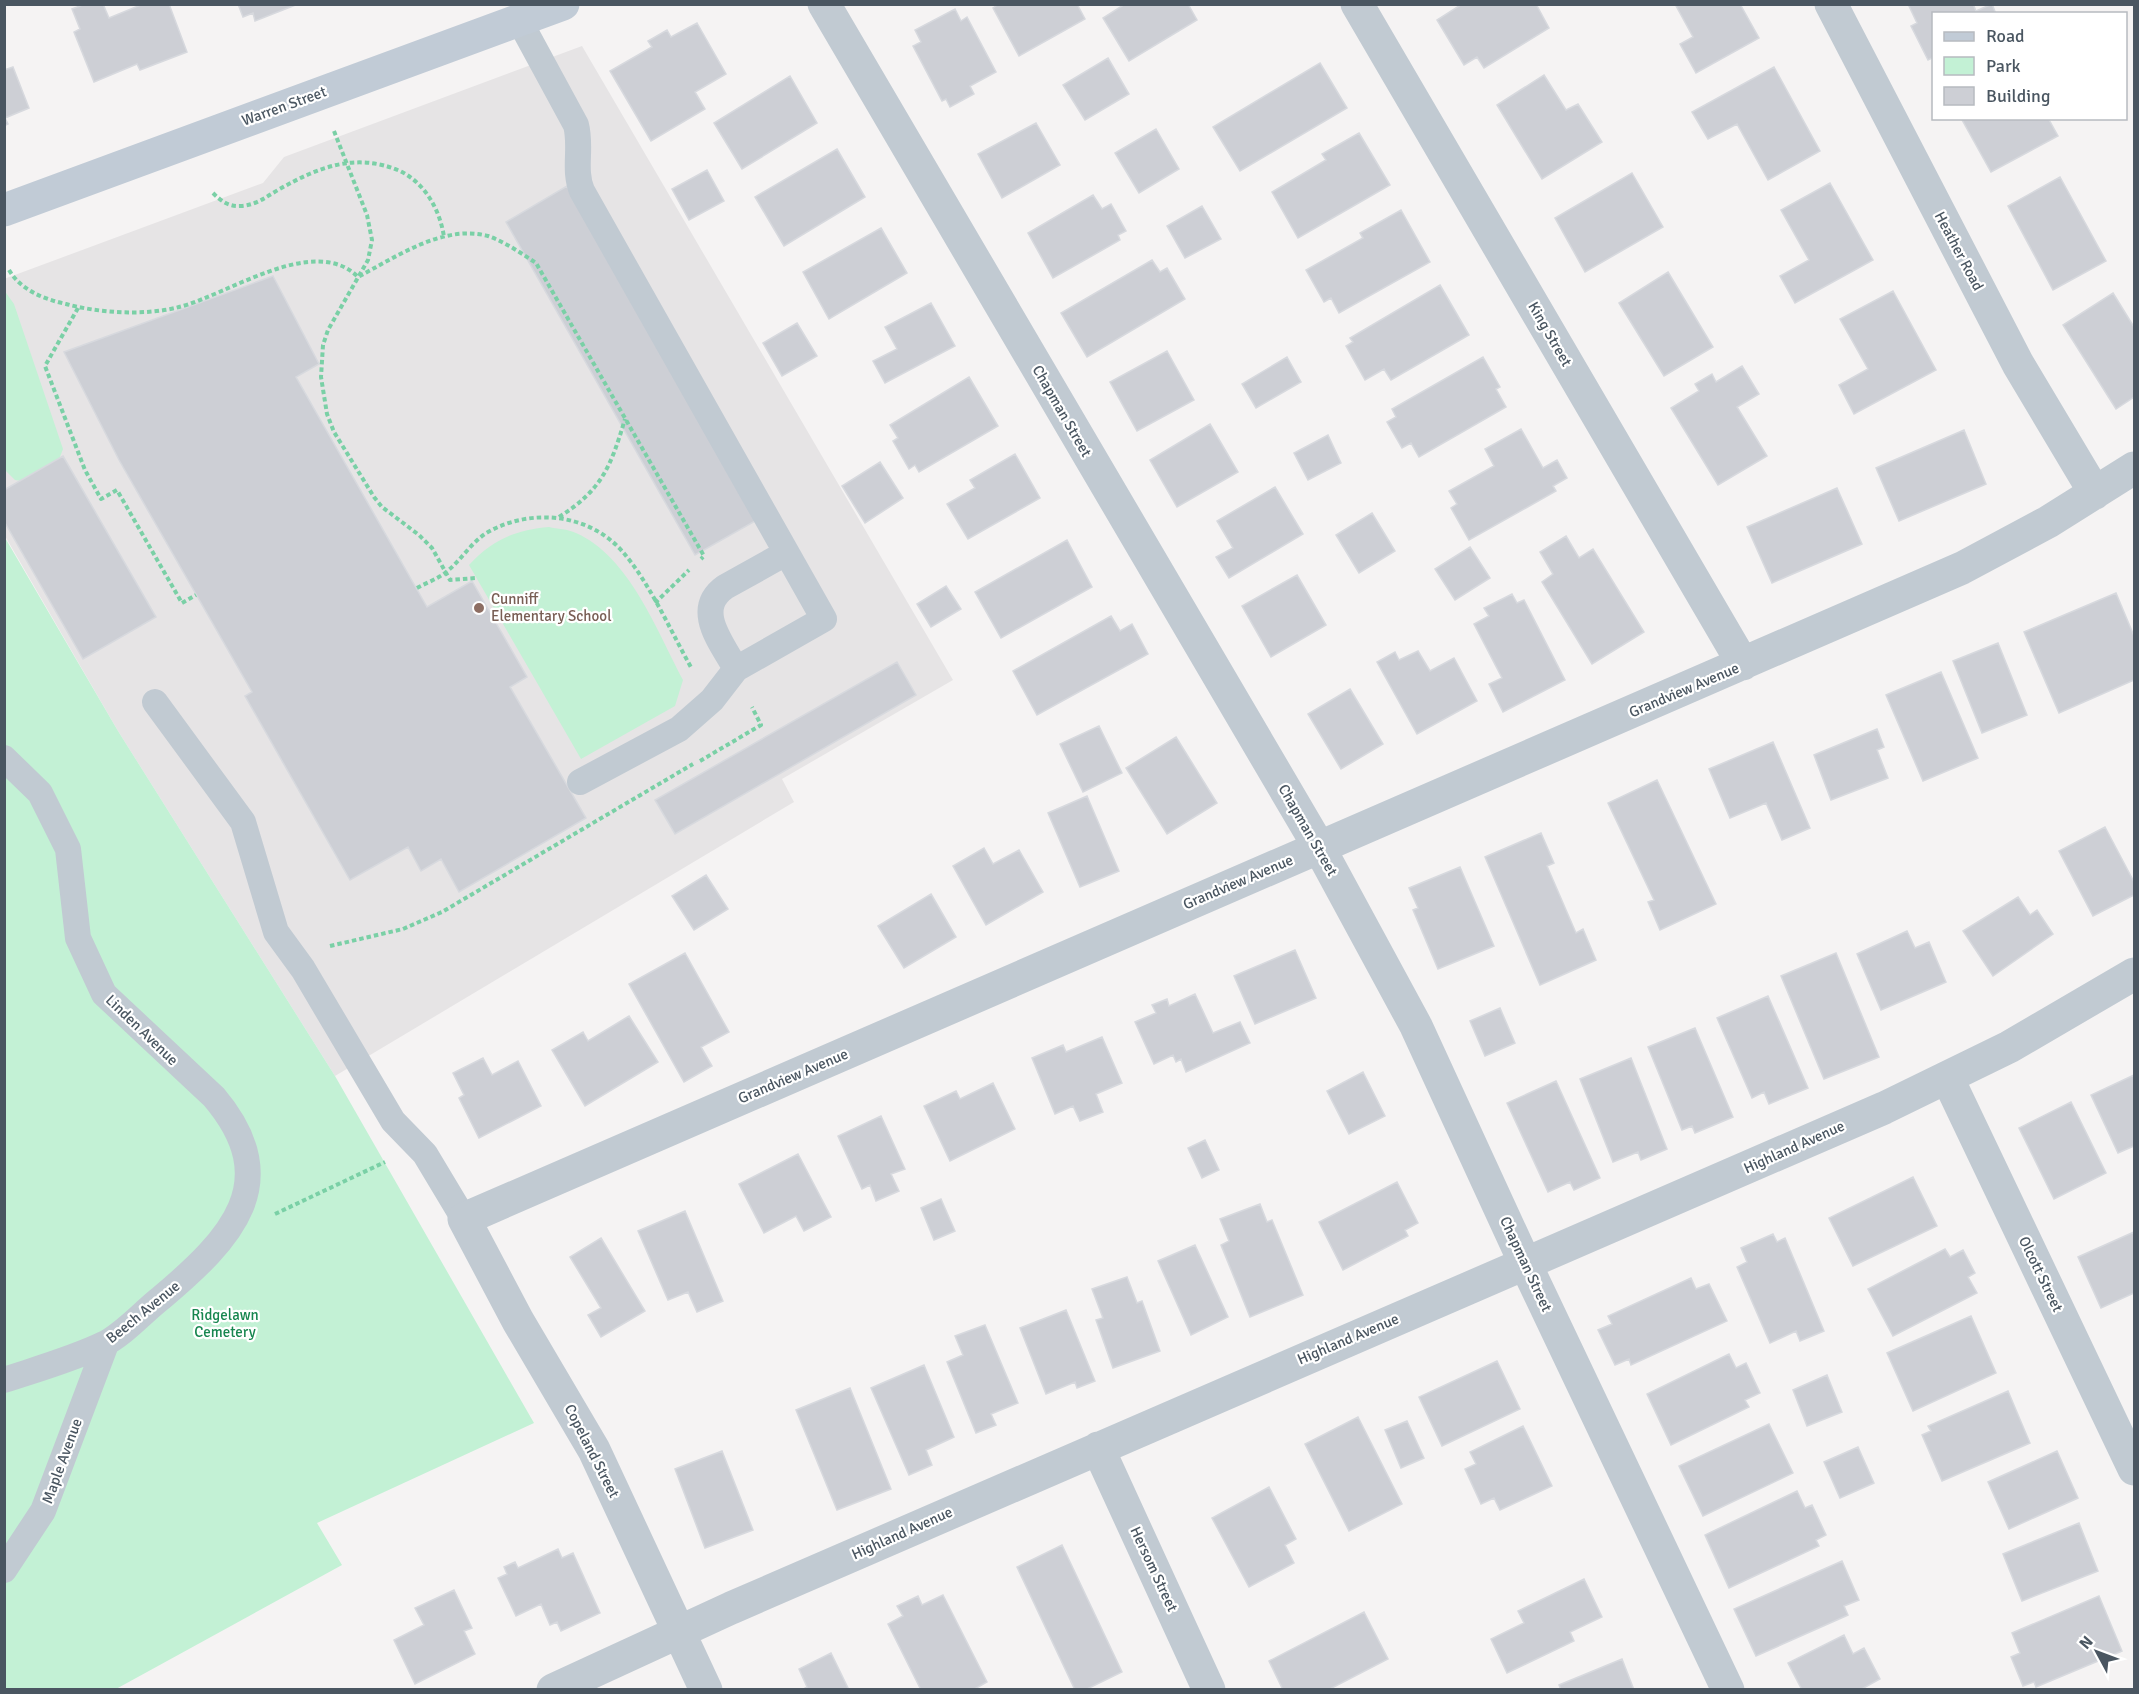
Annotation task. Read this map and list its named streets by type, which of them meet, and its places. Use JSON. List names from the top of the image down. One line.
{"streets":{"street":["Warren Street","Heather Road","King Street","Chapman Street","Grandview Avenue","Highland Avenue","Olcott Street","Copeland Street","Hersom Street"],"lane":["Linden Avenue","Beech Avenue","Maple Avenue"]},"crossings":[["Heather Road","Grandview Avenue"],["King Street","Grandview Avenue"],["Chapman Street","Grandview Avenue"],["Chapman Street","Highland Avenue"],["Grandview Avenue","Copeland Street"],["Linden Avenue","Beech Avenue"],["Highland Avenue","Olcott Street"],["Highland Avenue","Copeland Street"],["Highland Avenue","Hersom Street"],["Beech Avenue","Maple Avenue"]],"parks":["Ridgelawn Cemetery"],"places":["Cunniff Elementary School"],"legend":["Road","Park","Building"],"north":"top left"}
